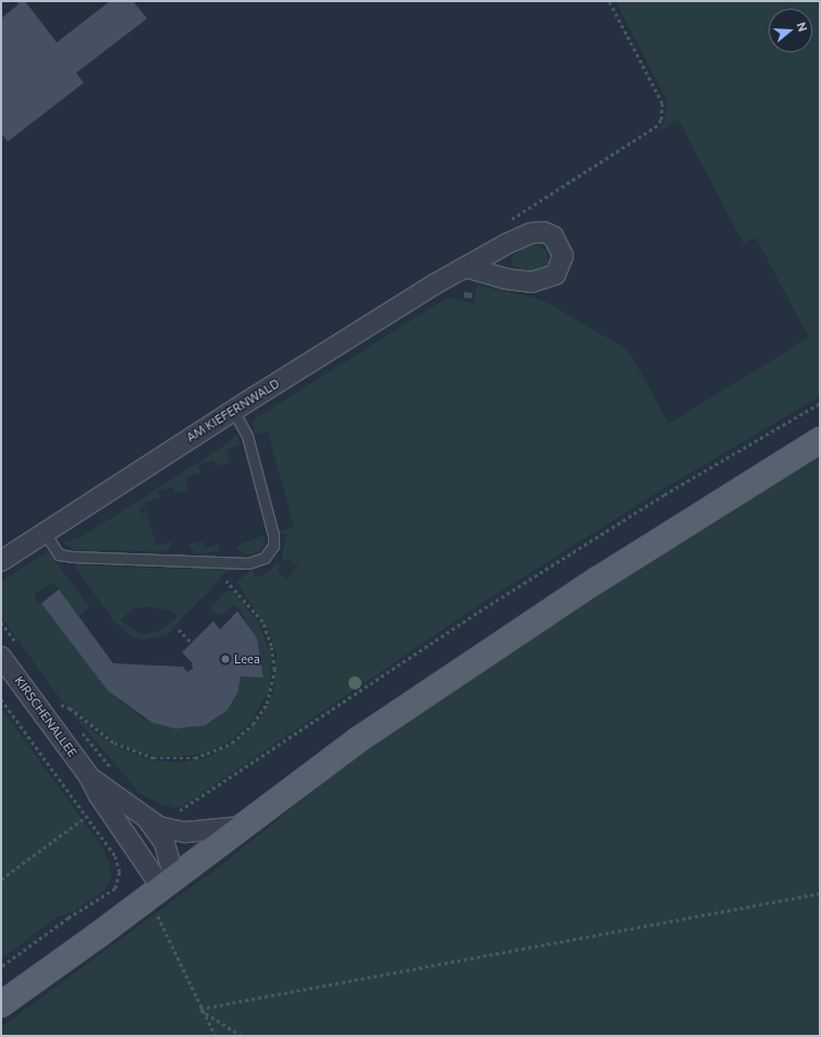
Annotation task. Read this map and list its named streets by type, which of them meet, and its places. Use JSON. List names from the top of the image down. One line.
{"streets":{"street":["AM KIEFERNWALD","KIRSCHENALLEE"]},"places":["Leea"],"north":"right"}
